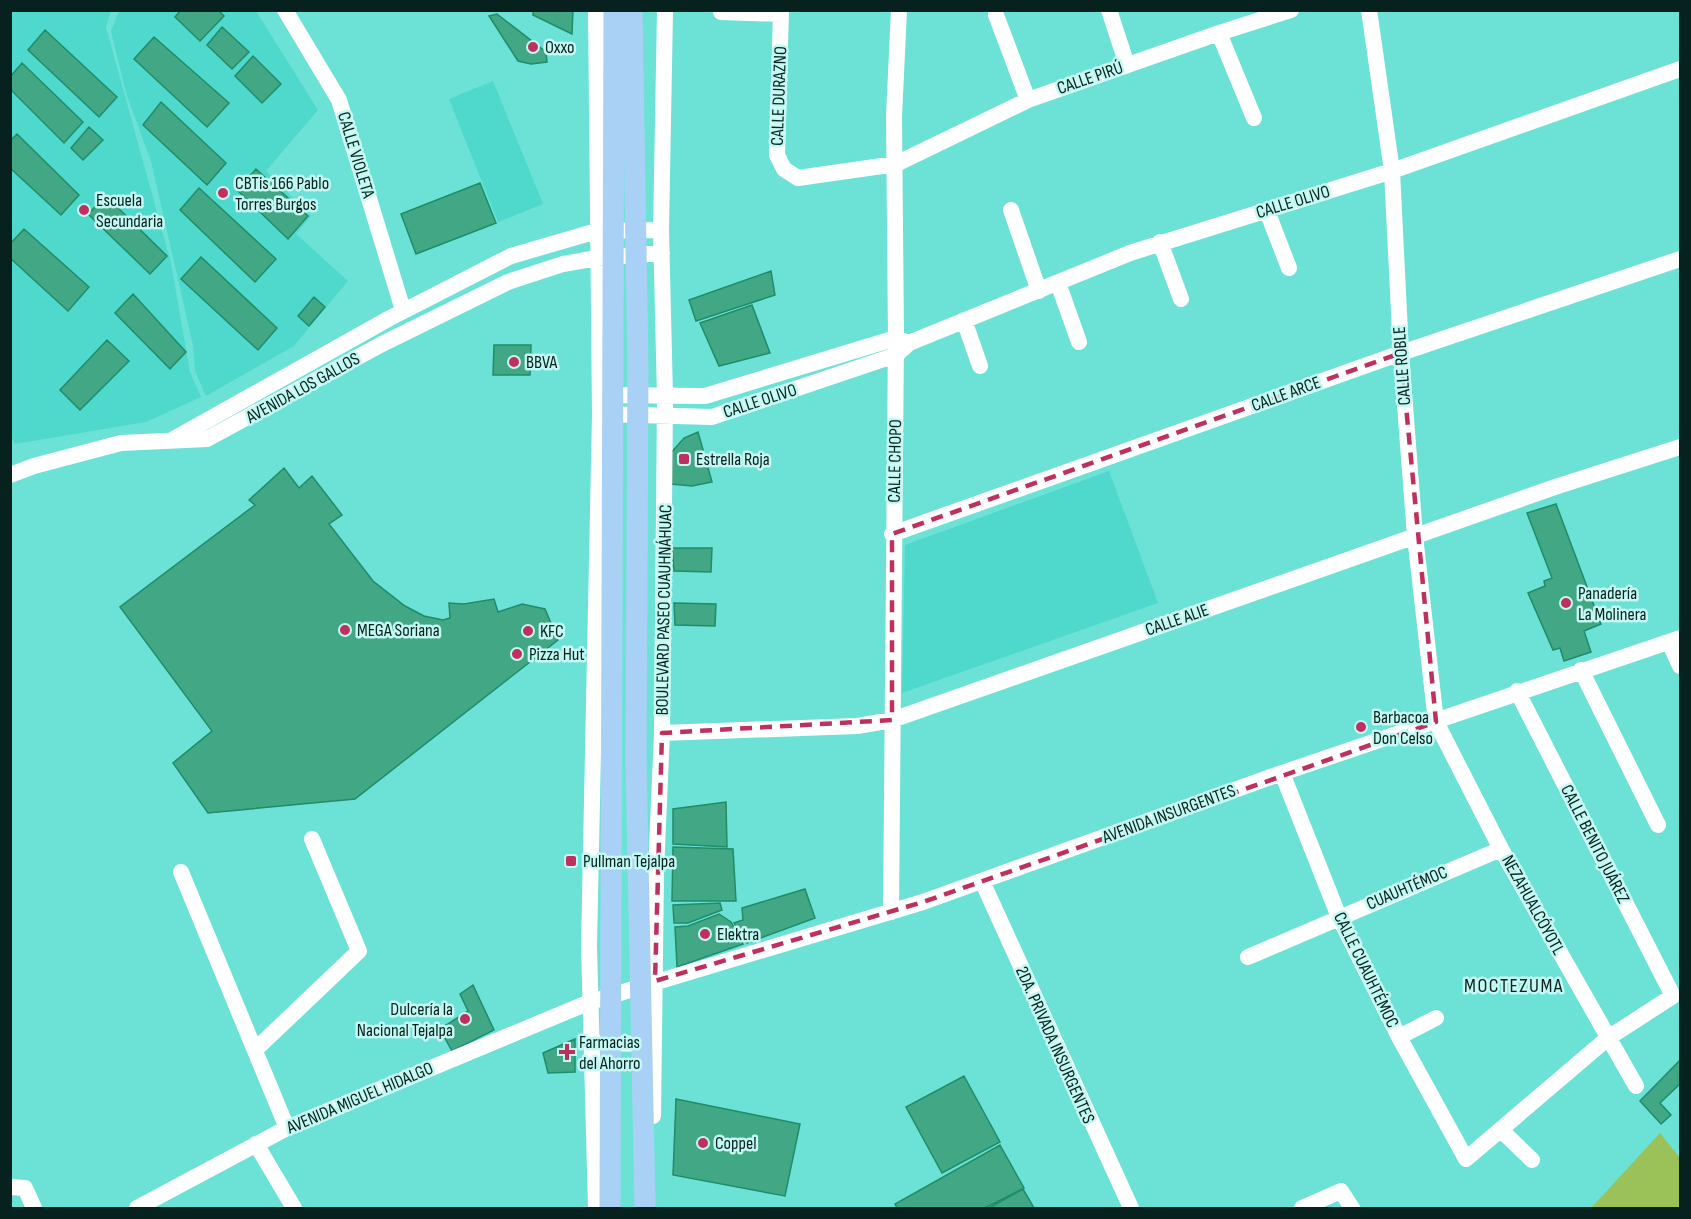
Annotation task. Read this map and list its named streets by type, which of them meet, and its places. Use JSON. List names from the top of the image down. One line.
{"streets":{"main road":["BOULEVARD PASEO CUAUHNÁHUAC"],"street":["CALLE PIRÚ","CALLE DURAZNO","CALLE VIOLETA","CALLE OLIVO","CALLE ROBLE","AVENIDA LOS GALLOS","CALLE ARCE","CALLE CHOPO","CALLE ALIE","AVENIDA INSURGENTES","CALLE BENITO JUÁREZ","CUAUHTÉMOC","NEZAHUALCÓYOTL","CALLE CUAUHTÉMOC","2DA. PRIVADA INSURGENTES","AVENIDA MIGUEL HIDALGO"]},"crossings":[["CALLE PIRÚ","CALLE DURAZNO"],["CALLE PIRÚ","CALLE CHOPO"],["CALLE DURAZNO","CALLE CHOPO"],["CALLE VIOLETA","AVENIDA LOS GALLOS"],["CALLE OLIVO","CALLE ROBLE"],["CALLE OLIVO","CALLE CHOPO"],["CALLE OLIVO","BOULEVARD PASEO CUAUHNÁHUAC"],["CALLE ROBLE","CALLE ARCE"],["CALLE ROBLE","CALLE ALIE"],["CALLE ROBLE","AVENIDA INSURGENTES"],["CALLE ROBLE","NEZAHUALCÓYOTL"],["CALLE ARCE","CALLE CHOPO"],["CALLE CHOPO","CALLE ALIE"],["CALLE CHOPO","AVENIDA INSURGENTES"],["BOULEVARD PASEO CUAUHNÁHUAC","CALLE ALIE"],["BOULEVARD PASEO CUAUHNÁHUAC","AVENIDA INSURGENTES"],["BOULEVARD PASEO CUAUHNÁHUAC","AVENIDA MIGUEL HIDALGO"],["AVENIDA INSURGENTES","CALLE BENITO JUÁREZ"],["AVENIDA INSURGENTES","NEZAHUALCÓYOTL"],["AVENIDA INSURGENTES","CALLE CUAUHTÉMOC"],["AVENIDA INSURGENTES","2DA. PRIVADA INSURGENTES"],["AVENIDA INSURGENTES","AVENIDA MIGUEL HIDALGO"],["CALLE BENITO JUÁREZ","NEZAHUALCÓYOTL"],["CUAUHTÉMOC","NEZAHUALCÓYOTL"],["CUAUHTÉMOC","CALLE CUAUHTÉMOC"]],"districts":["MOCTEZUMA"],"places":{"other":["Oxxo","CBTis 166 Pablo Torres Burgos","Escuela Secundaria","BBVA","Panadería La Molinera","MEGA Soriana","KFC","Pizza Hut","Barbacoa Don Celso","Elektra","Dulcería la Nacional Tejalpa","Coppel"],"transit":["Estrella Roja","Pullman Tejalpa"],"health":["Farmacias del Ahorro"]}}
